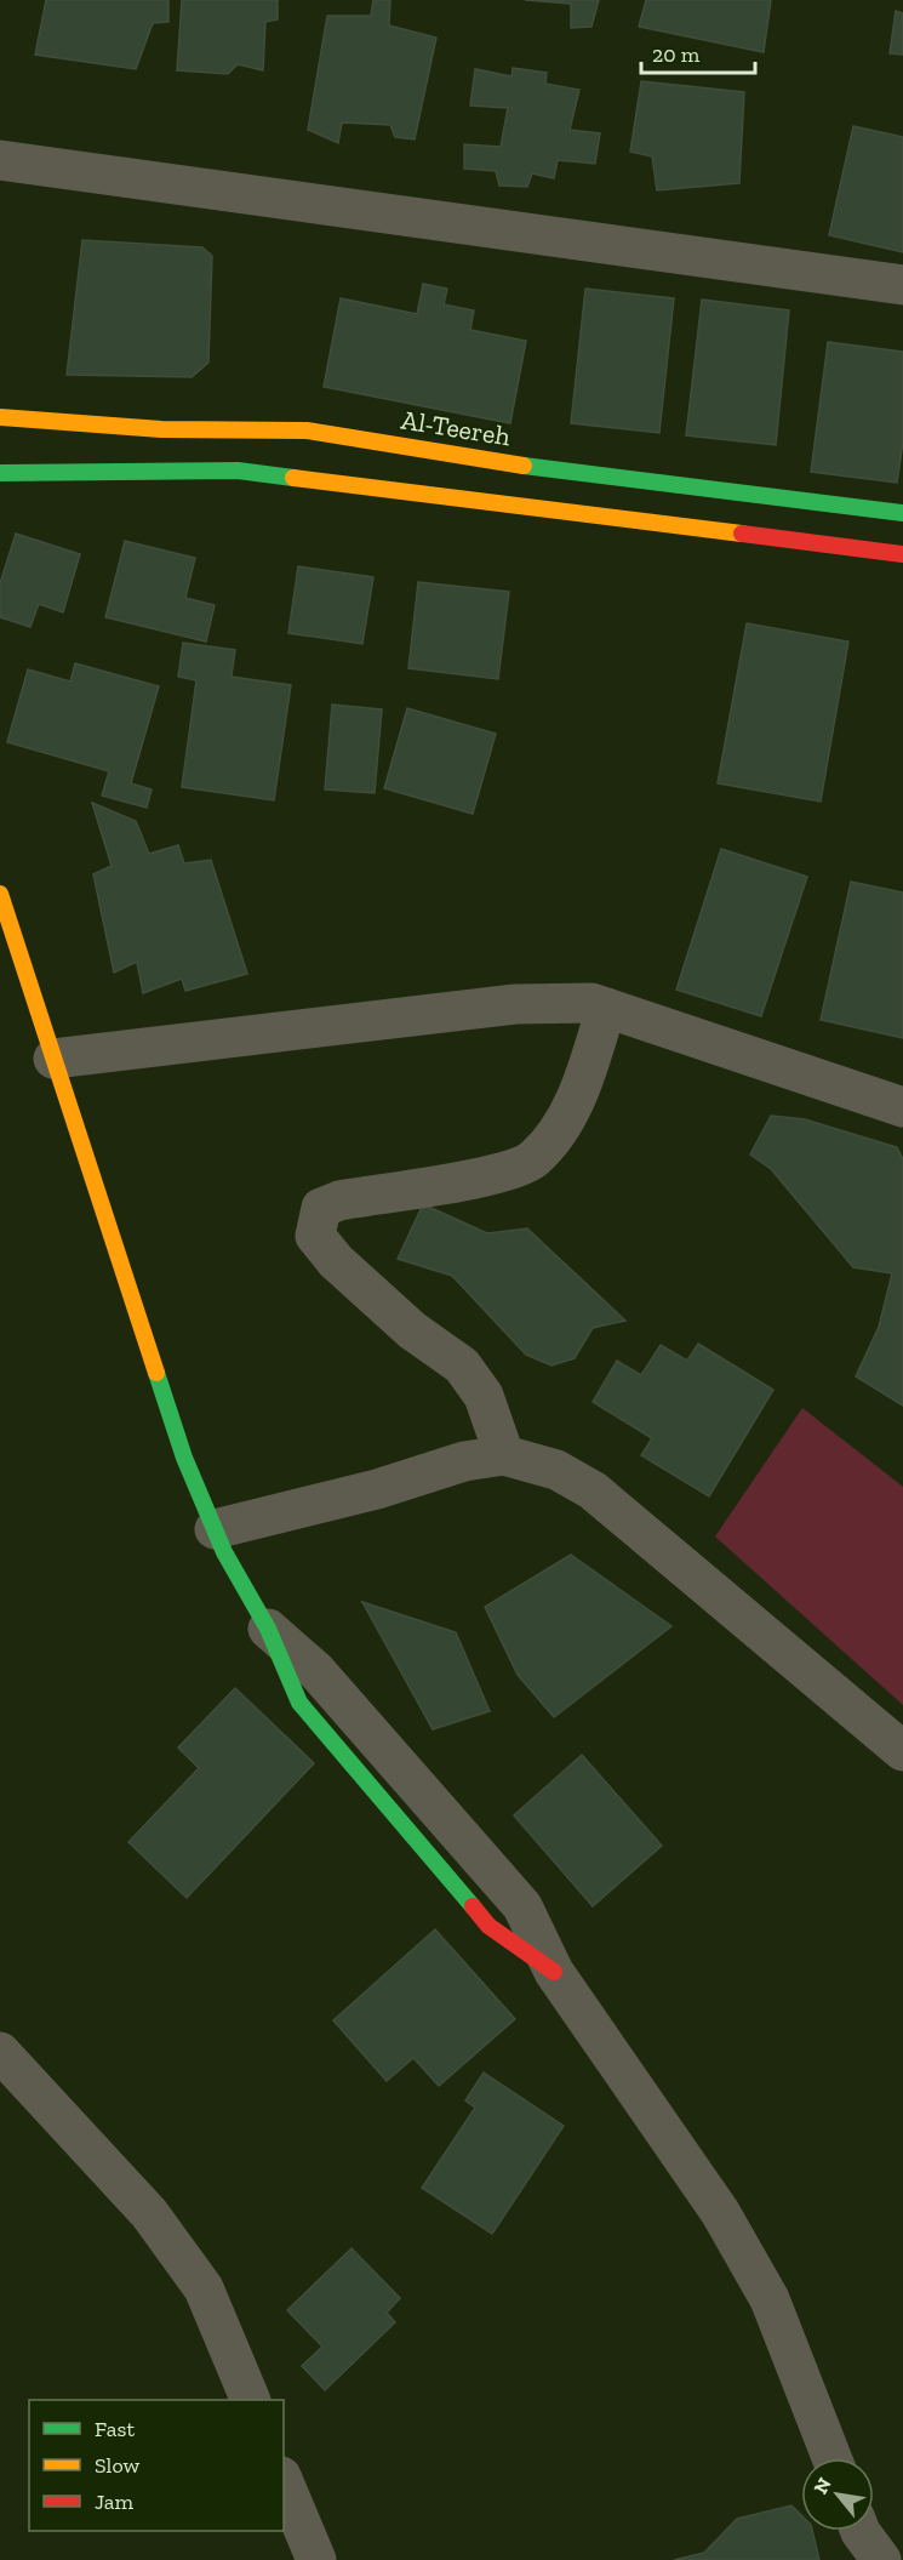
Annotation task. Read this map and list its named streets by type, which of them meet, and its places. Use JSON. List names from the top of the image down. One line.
{"streets":{"main road":["Al-Teereh"]},"legend":["Fast","Slow","Jam"],"scale_bar":"20 m","north":"top left"}
